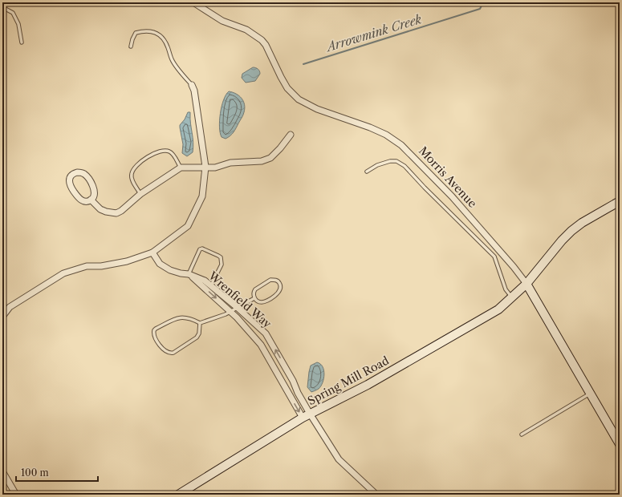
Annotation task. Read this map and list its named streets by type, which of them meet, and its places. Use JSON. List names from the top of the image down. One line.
{"streets":{"main road":["Morris Avenue","Spring Mill Road"],"street":["Wrenfield Way"]},"crossings":[["Morris Avenue","Spring Mill Road"],["Wrenfield Way","Spring Mill Road"]],"water":["Arrowmink Creek"],"scale_bar":"100 m"}
